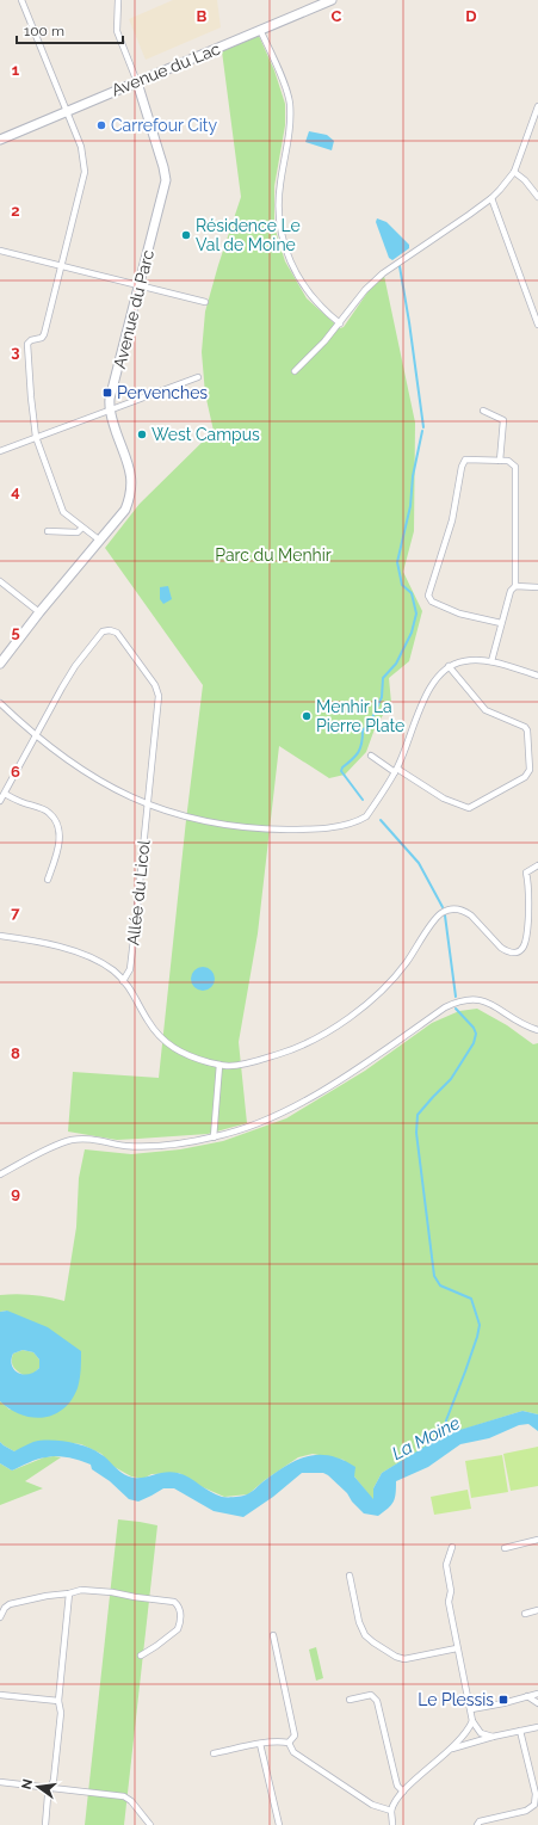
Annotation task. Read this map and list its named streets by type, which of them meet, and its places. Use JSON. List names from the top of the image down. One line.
{"streets":{"street":["Avenue du Lac","Avenue du Parc","Allée du Licol"]},"crossings":[["Avenue du Lac","Avenue du Parc"]],"water":["La Moine"],"parks":["Parc du Menhir"],"places":{"other":["Carrefour City","Résidence Le Val de Moine","West Campus","Menhir La Pierre Plate"],"transit":["Pervenches","Le Plessis"]},"scale_bar":"100 m","north":"left","grid":{"columns":["B","C","D"],"rows":["1","2","3","4","5","6","7","8","9"]}}
